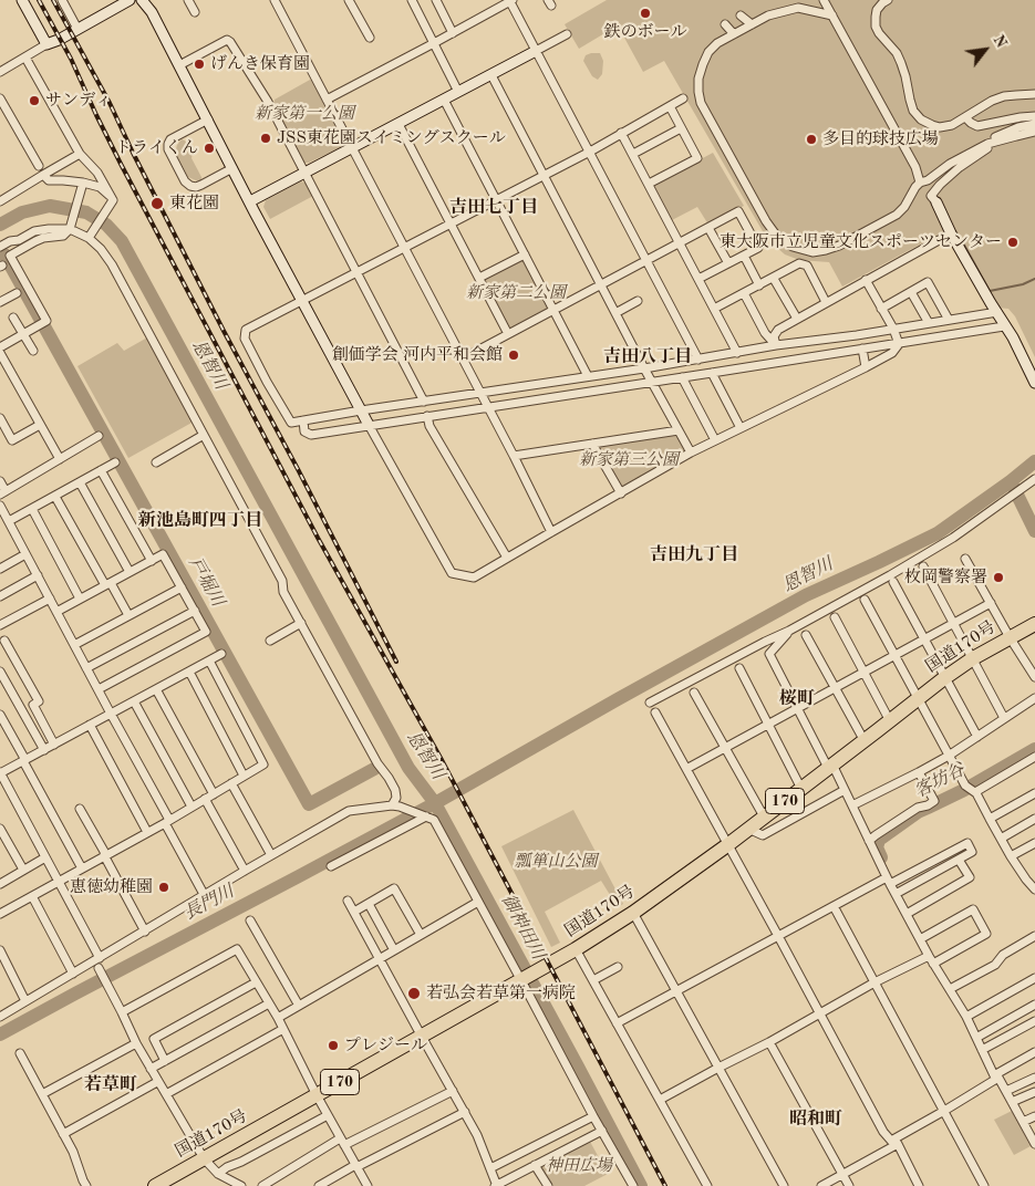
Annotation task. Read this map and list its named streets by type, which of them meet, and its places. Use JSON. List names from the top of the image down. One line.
{"streets":{"highway":["国道170号","170"]},"districts":["吉田七丁目","吉田八丁目","新池島町四丁目","吉田九丁目","桜町","若草町","昭和町"],"water":["恩智川","戸堀川","客坊谷","長門川","御神田川"],"parks":["新家第一公園","新家第二公園","新家第三公園","瓢箪山公園","神田広場"],"places":["鉄のボール","げんき保育園","サンディ","JSS東花園スイミングスクール","多目的球技広場","トライくん","東花園","東大阪市立児童文化スポーツセンター","創価学会 河内平和会館","枚岡警察署","恵徳幼稚園","若弘会若草第一病院","プレジール"],"north":"top right"}
